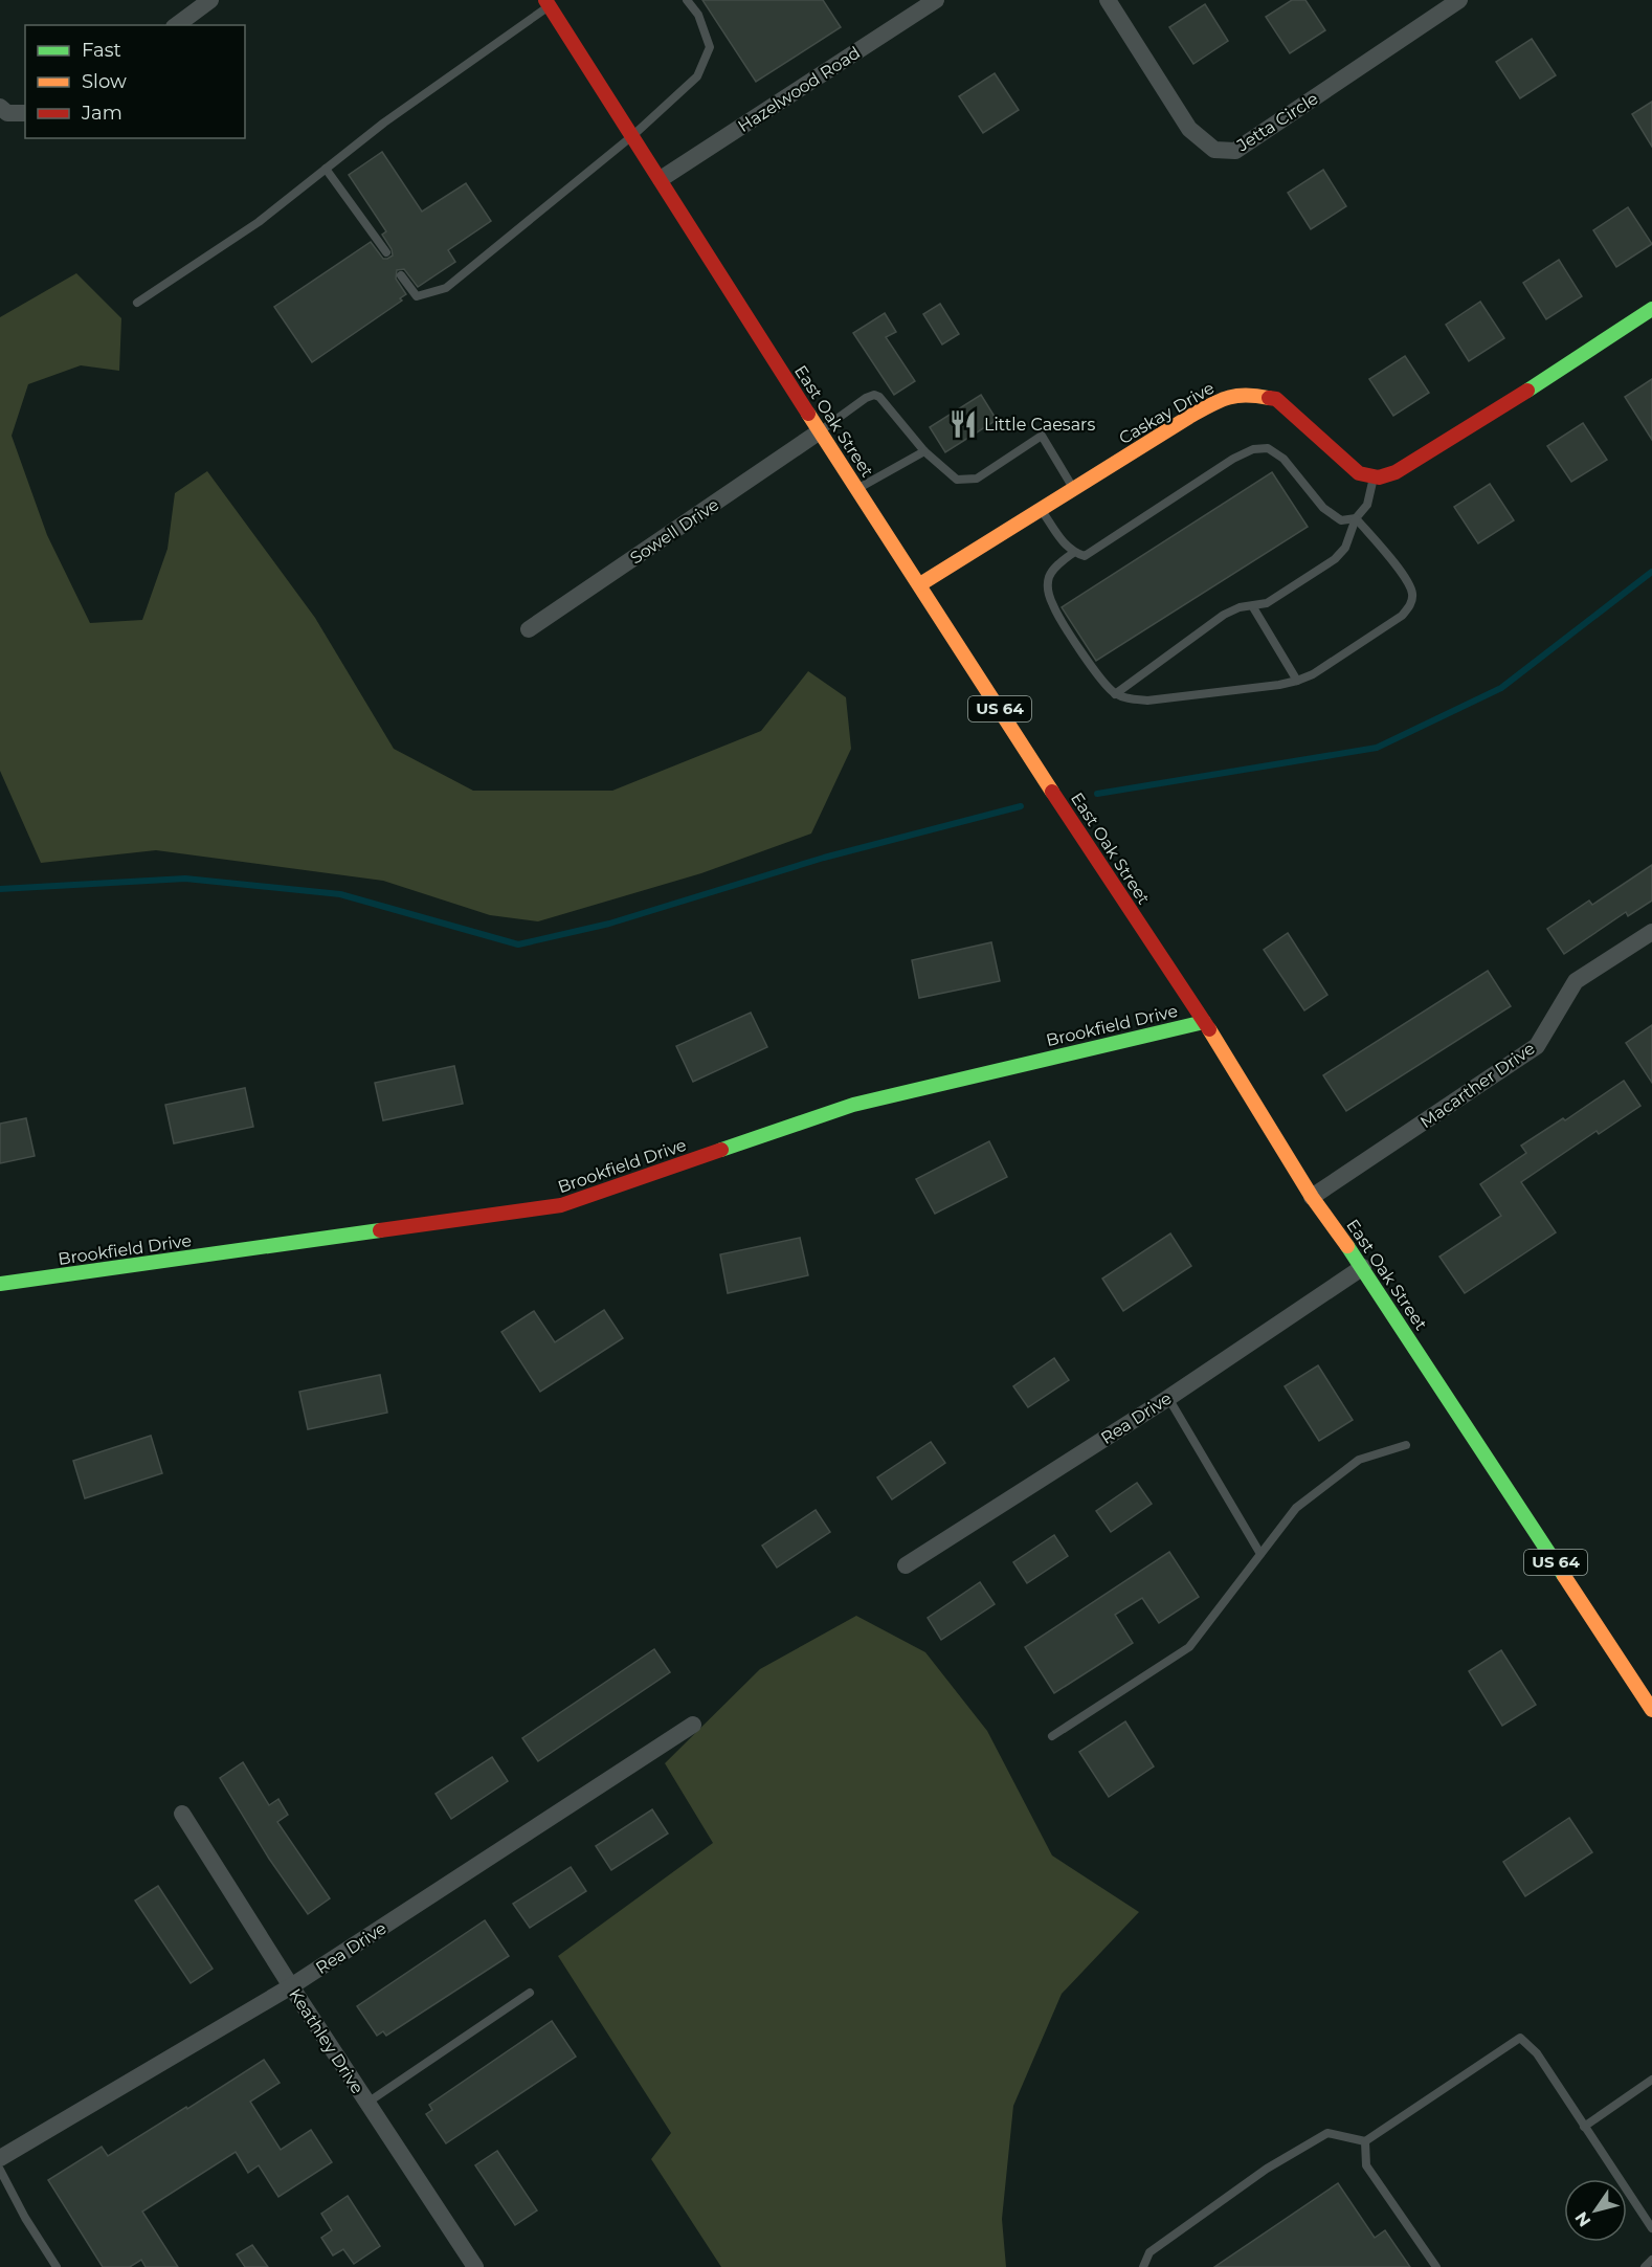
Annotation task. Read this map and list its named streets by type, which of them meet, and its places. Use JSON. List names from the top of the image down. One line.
{"streets":{"main road":["Caskay Drive","East Oak Street","US 64","Brookfield Drive"],"street":["Hazelwood Road","Jetta Circle","Sowell Drive","Macarther Drive","Rea Drive","Keathley Drive"]},"crossings":[["Hazelwood Road","East Oak Street"],["Caskay Drive","East Oak Street"],["East Oak Street","Sowell Drive"],["East Oak Street","Brookfield Drive"],["East Oak Street","Macarther Drive"],["East Oak Street","Rea Drive"],["Rea Drive","Keathley Drive"]],"places":{"restaurant":["Little Caesars"]},"legend":["Fast","Slow","Jam"],"north":"bottom left"}
